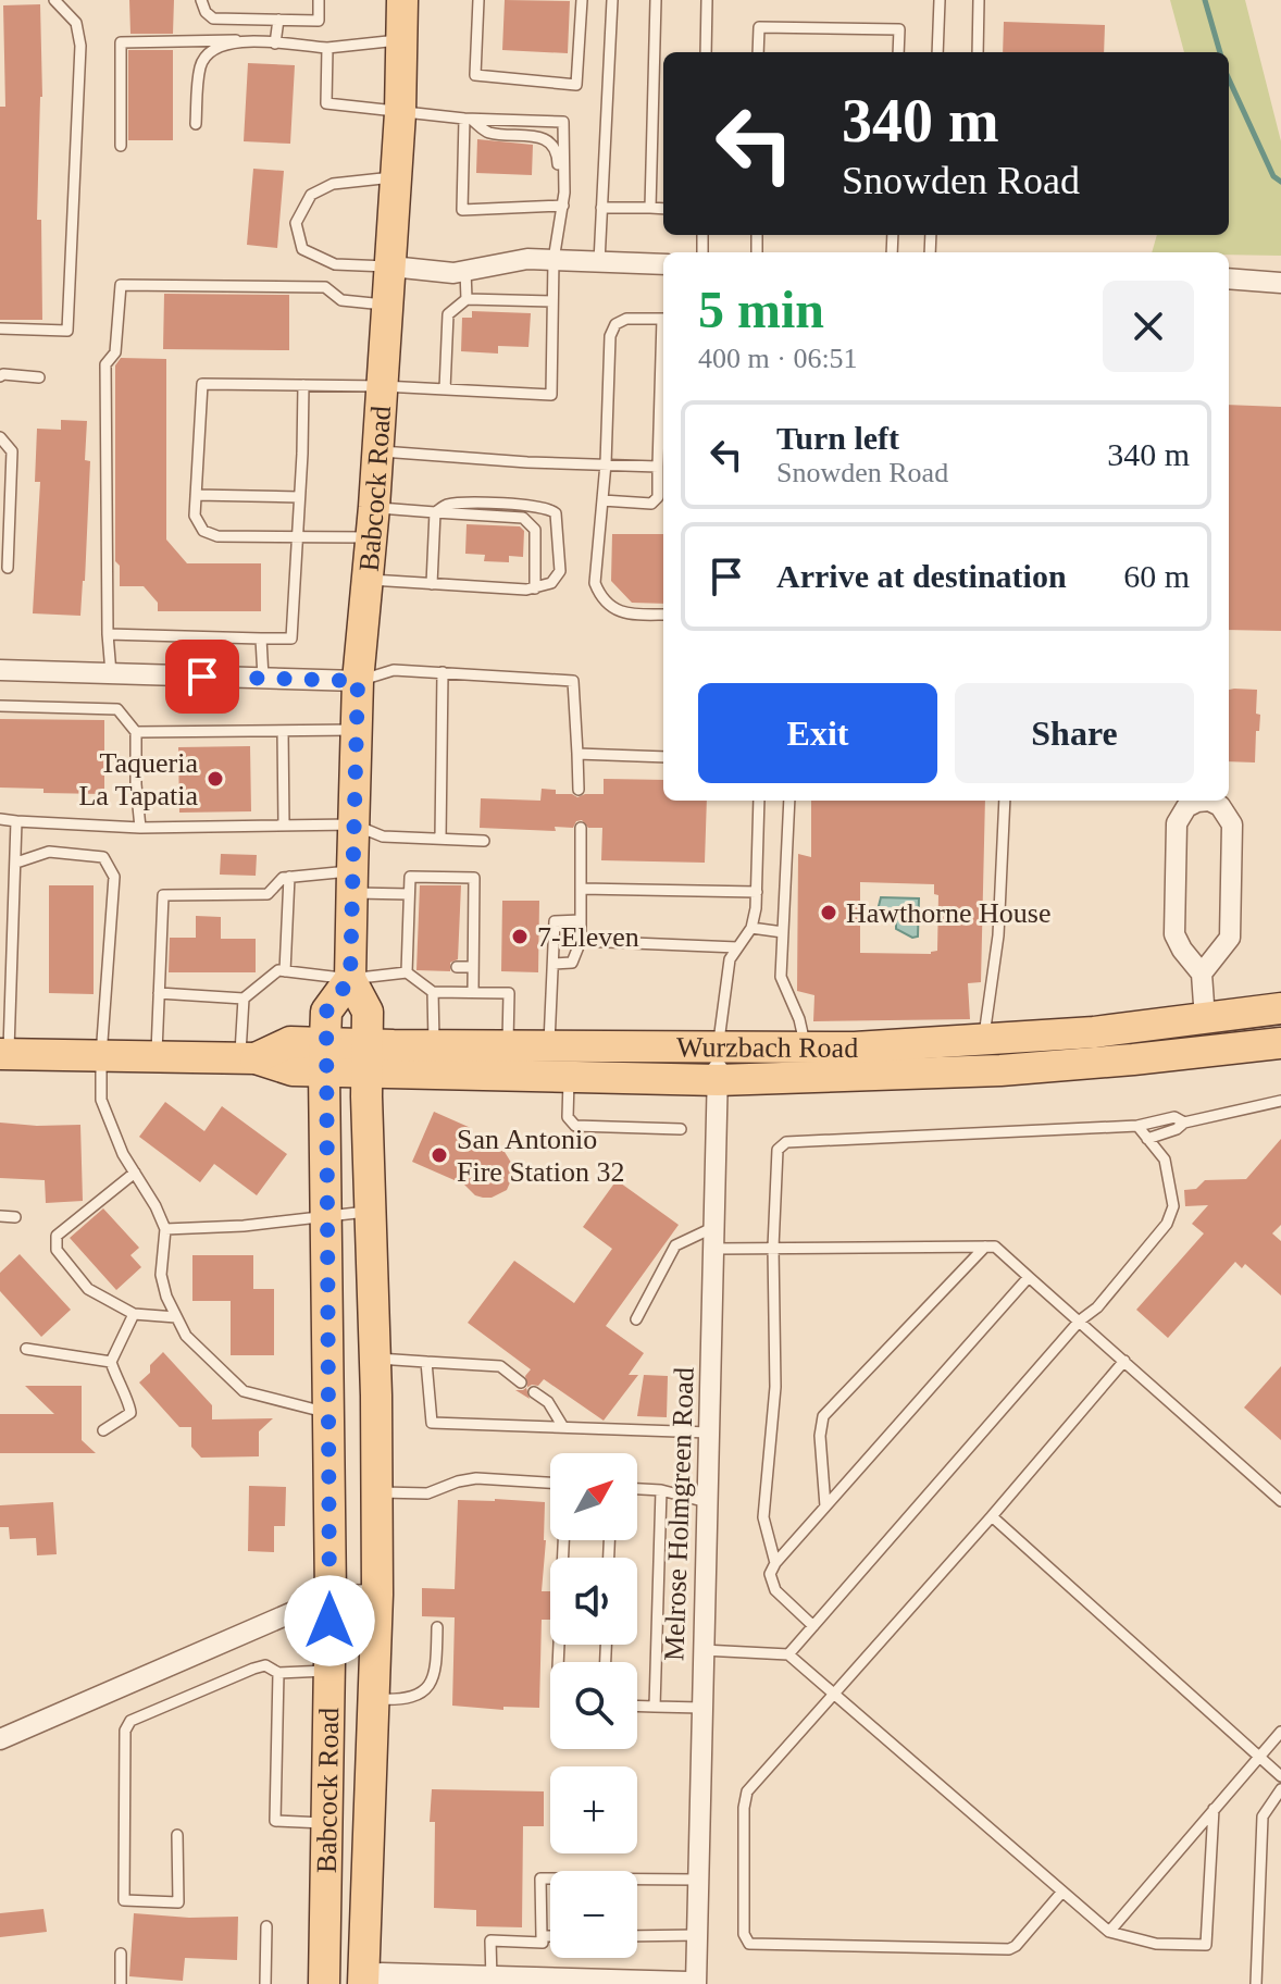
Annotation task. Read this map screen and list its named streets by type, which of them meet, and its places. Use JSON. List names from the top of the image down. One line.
{"streets":{"main road":["Babcock Road","Wurzbach Road"],"street":["Melrose Holmgreen Road"]},"crossings":[["Babcock Road","Wurzbach Road"],["Wurzbach Road","Melrose Holmgreen Road"]],"places":["Taqueria La Tapatia","Hawthorne House","7-Eleven","San Antonio Fire Station 32"],"north":"top right","page":{"turn":["340 m","Snowden Road"],"heading":["5 min","400 m · 06:51"],"list":[{"name":"Turn left","note":"Snowden Road","value":"340 m"},{"name":"Arrive at destination","value":"60 m"}],"buttons":["Exit","Share"],"map_buttons":["+","−"]}}
